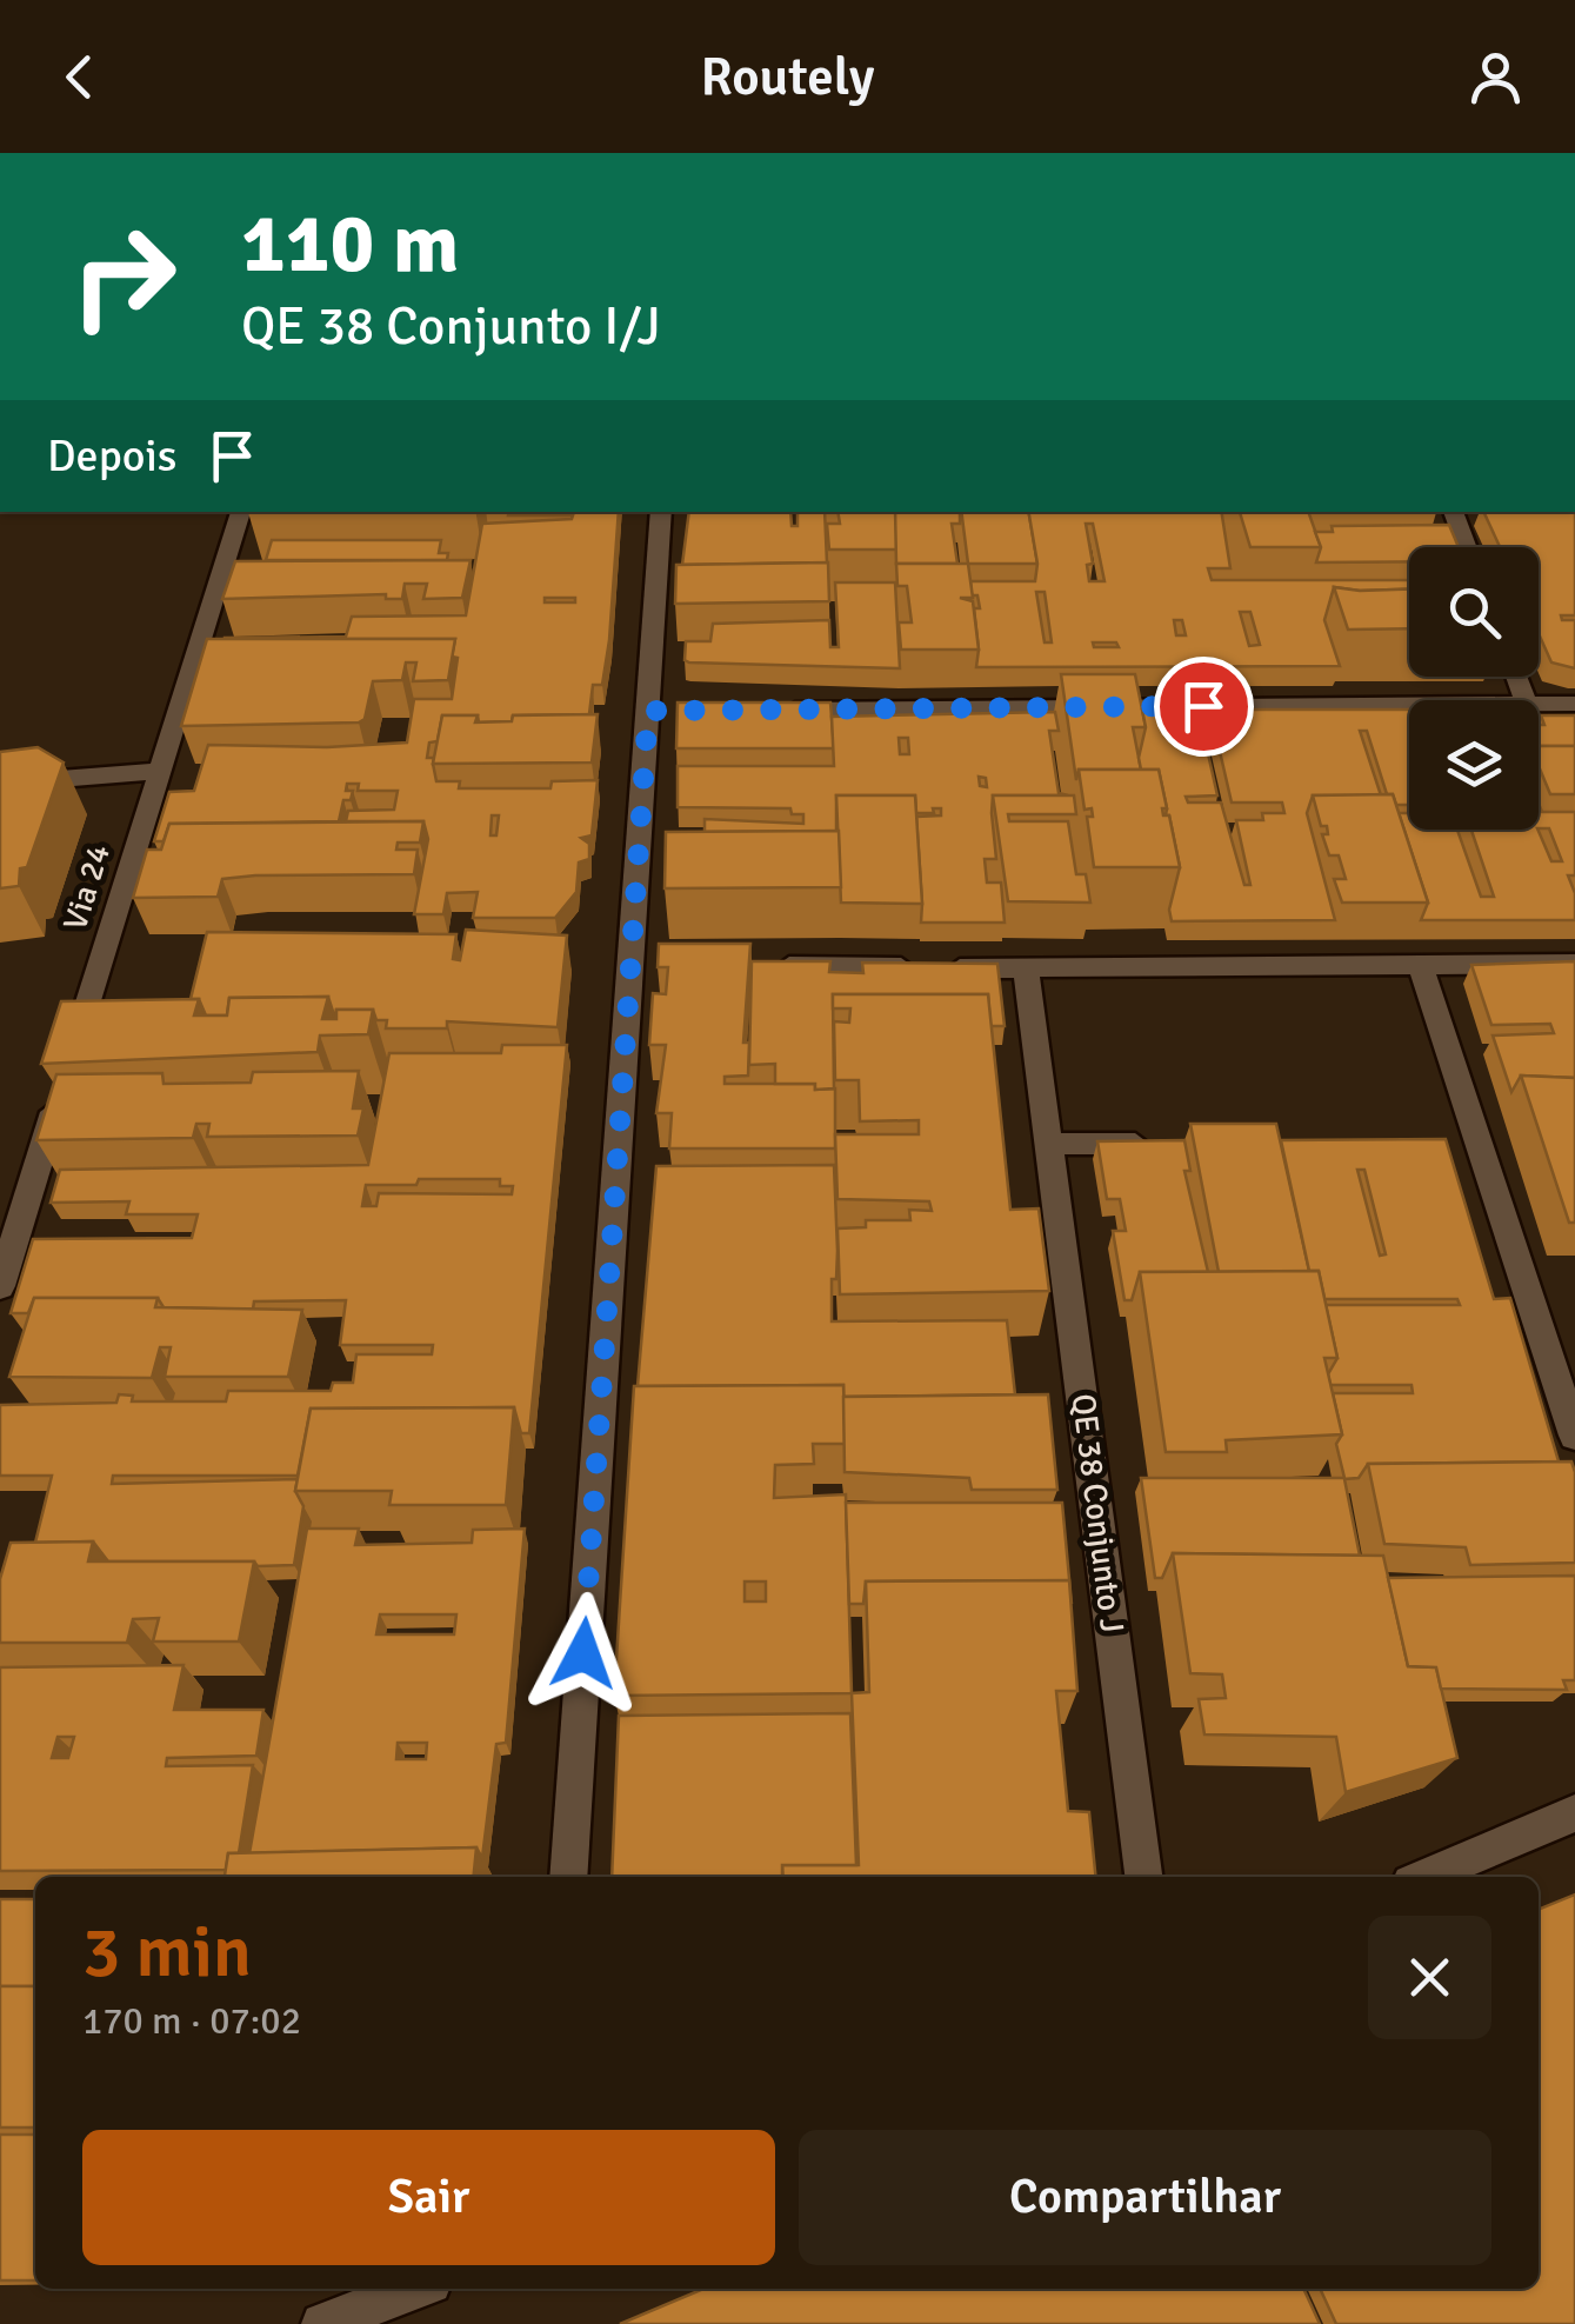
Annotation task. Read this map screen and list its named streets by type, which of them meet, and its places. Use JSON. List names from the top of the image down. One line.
{"streets":{"street":["Via 24","QE 38 Conjunto J"]},"page":{"header":"Routely","turn":["110 m","QE 38 Conjunto I/J"],"then":"Depois","heading":["3 min","170 m · 07:02"],"buttons":["Sair","Compartilhar"]}}
